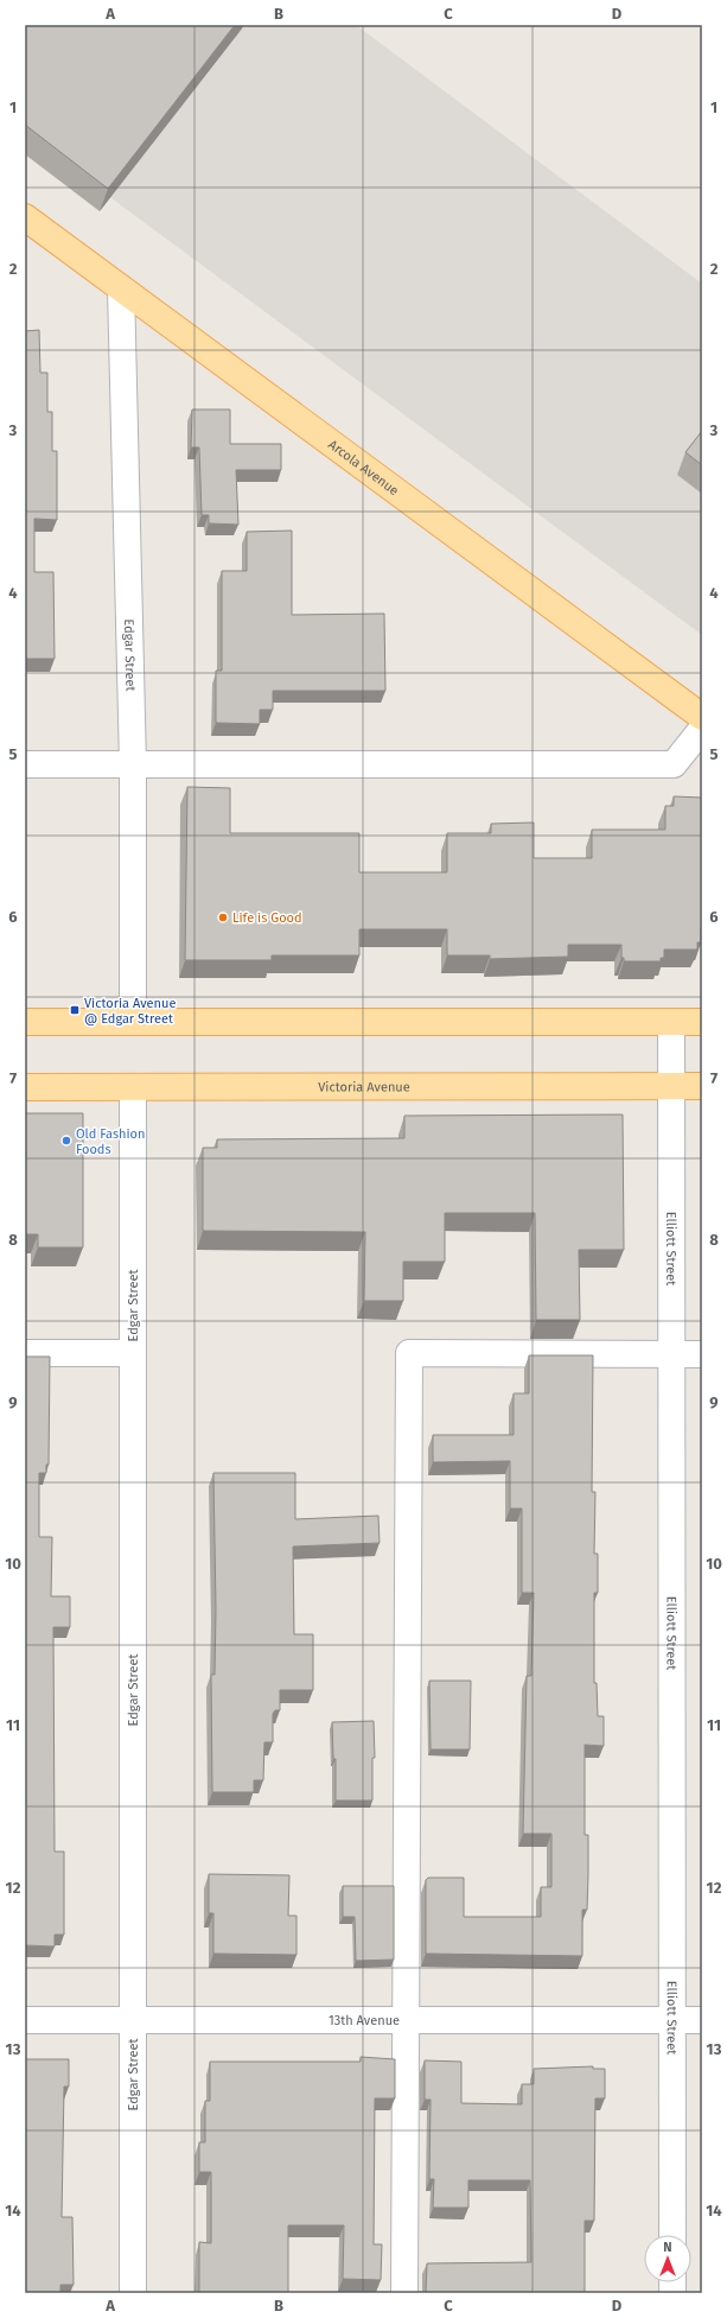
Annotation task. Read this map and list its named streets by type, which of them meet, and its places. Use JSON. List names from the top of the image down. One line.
{"streets":{"main road":["Arcola Avenue","Victoria Avenue"],"street":["Edgar Street","Elliott Street","13th Avenue"]},"crossings":[["Arcola Avenue","Edgar Street"],["Edgar Street","Victoria Avenue"],["Edgar Street","13th Avenue"],["Victoria Avenue","Elliott Street"],["Elliott Street","13th Avenue"]],"places":{"other":["Life is Good","Old Fashion Foods"],"transit":["Victoria Avenue @ Edgar Street"]},"north":"top","grid":{"columns":["A","B","C","D"],"rows":["1","2","3","4","5","6","7","8","9","10","11","12","13","14"]}}
